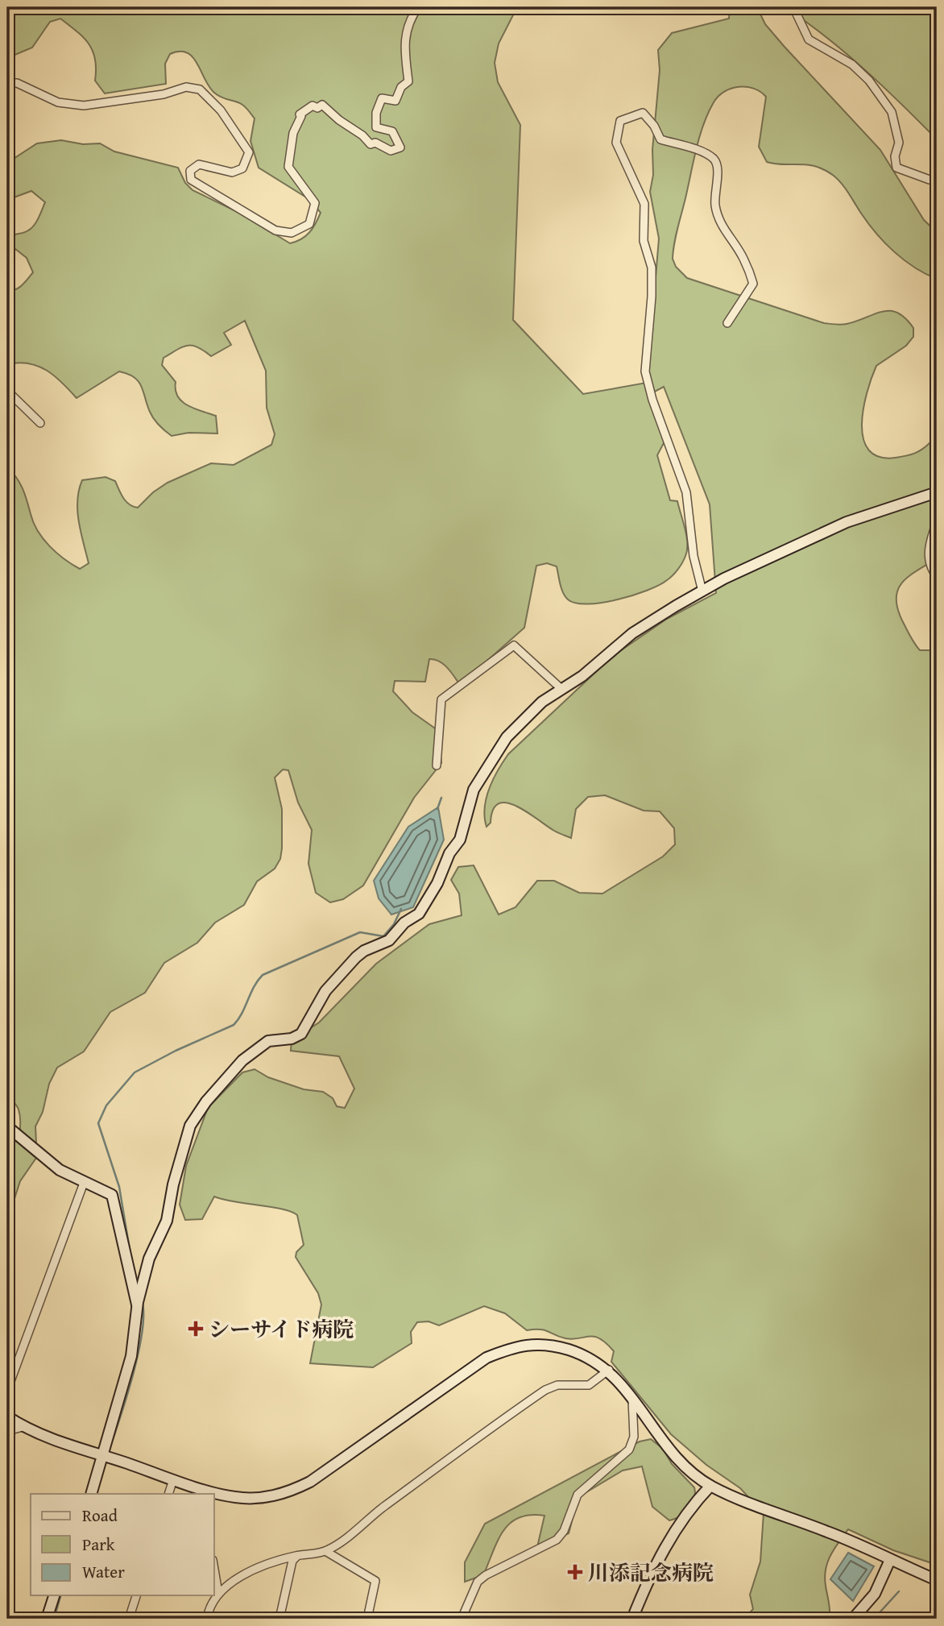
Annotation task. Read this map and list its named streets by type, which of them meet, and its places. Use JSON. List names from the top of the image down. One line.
{"places":{"health":["シーサイド病院","川添記念病院"]},"legend":["Road","Park","Water"]}
